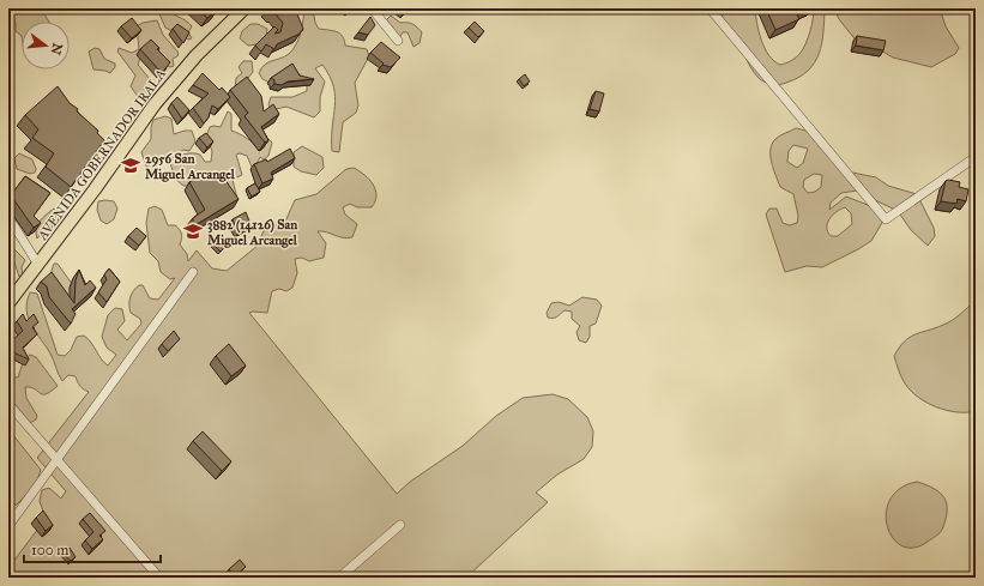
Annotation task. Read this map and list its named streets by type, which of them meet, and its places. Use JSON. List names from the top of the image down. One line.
{"streets":{"main road":["AVENIDA GOBERNADOR IRALA"]},"places":{"school or university":["2956 San Miguel Arcangel","3882 (14126) San Miguel Arcangel"]},"scale_bar":"100 m","north":"right"}
